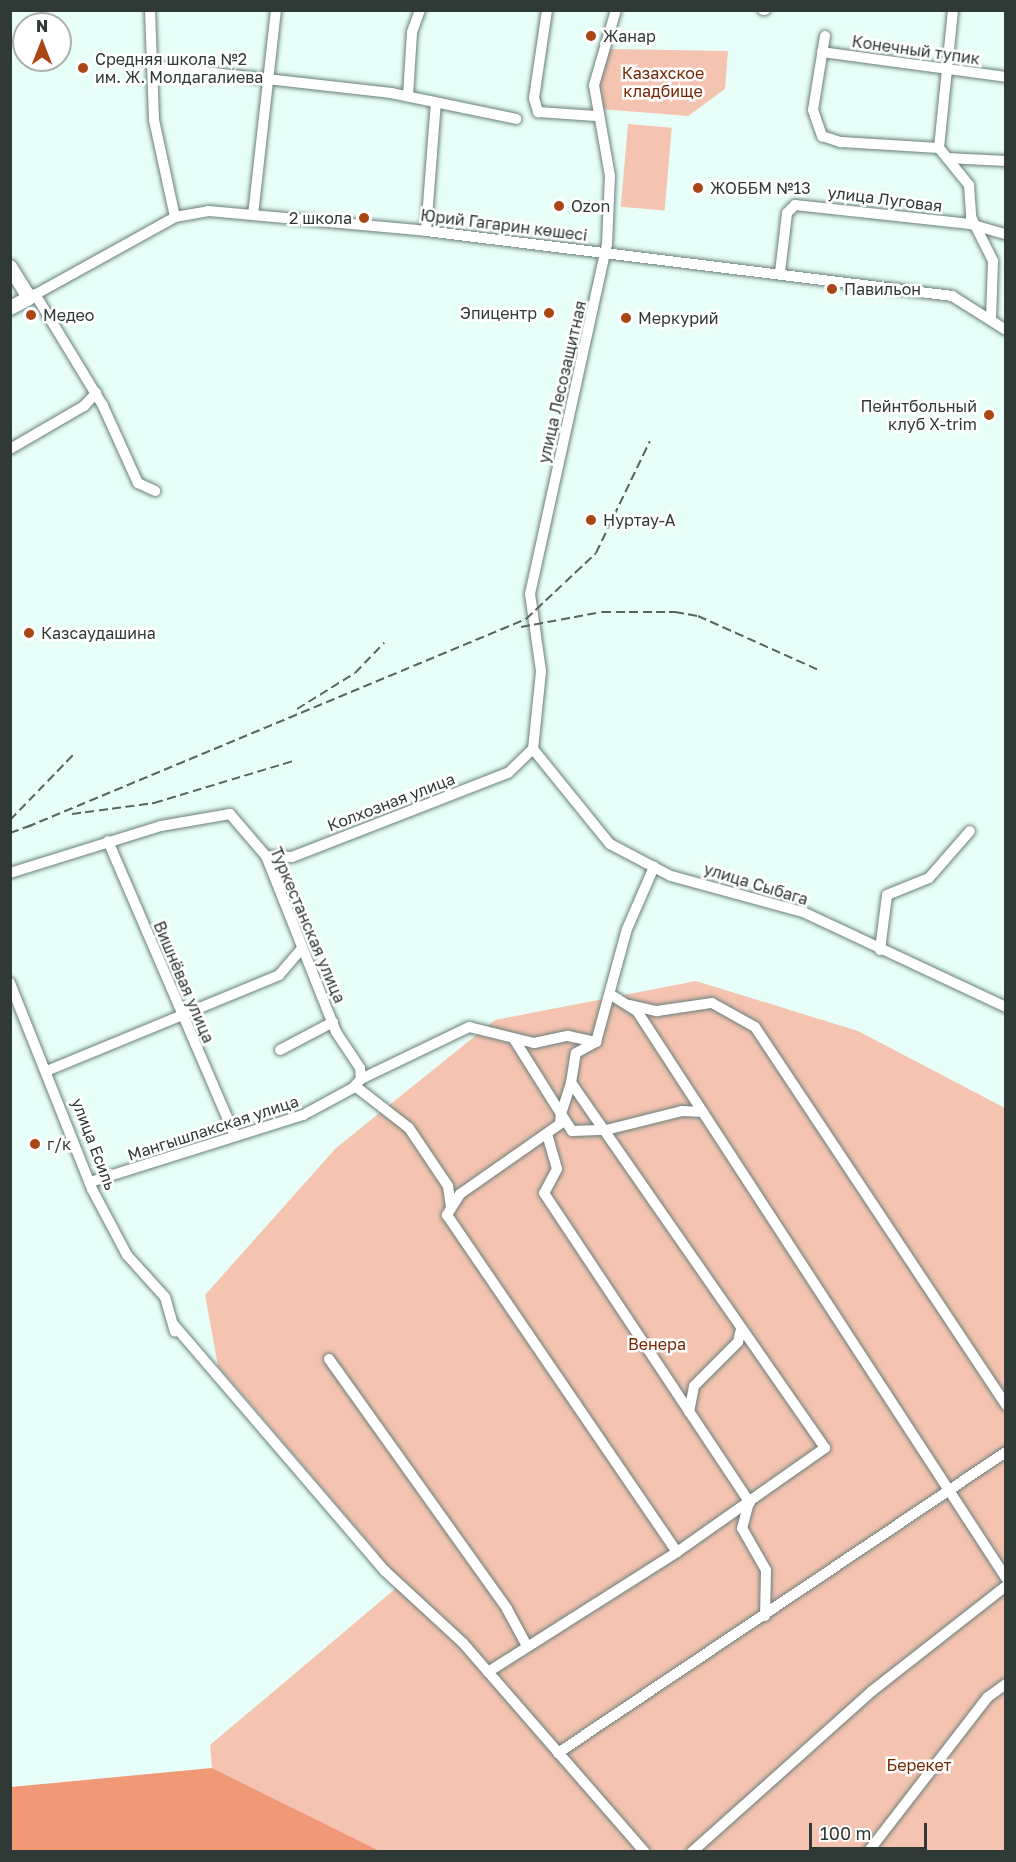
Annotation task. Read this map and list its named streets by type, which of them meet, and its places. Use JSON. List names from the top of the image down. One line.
{"streets":{"main road":["Юрий Гагарин көшесі"],"street":["Конечный тупик","улица Луговая","улица Лесозащитная","Колхозная улица","улица Сыбага","Туркестанская улица","Вишнёвая улица","Мангышлакская улица","улица Есиль"]},"crossings":[["улица Луговая","Юрий Гагарин көшесі"],["Юрий Гагарин көшесі","улица Лесозащитная"],["улица Лесозащитная","Колхозная улица"],["улица Лесозащитная","улица Сыбага"],["Колхозная улица","улица Сыбага"],["Колхозная улица","Туркестанская улица"],["Туркестанская улица","Вишнёвая улица"],["Туркестанская улица","Мангышлакская улица"],["Вишнёвая улица","Мангышлакская улица"],["Мангышлакская улица","улица Есиль"]],"parks":["Казахское кладбище","Венера","Берекет"],"places":["Жанар","Средняя школа №2 им. Ж. Молдагалиева","ЖОББМ №13","Ozon","2 школа","Павильон","Эпицентр","Медео","Меркурий","Пейнтбольный клуб X-trim","Нуртау-А","Казсаудашина","г/к"],"scale_bar":"100 m","north":"top"}
